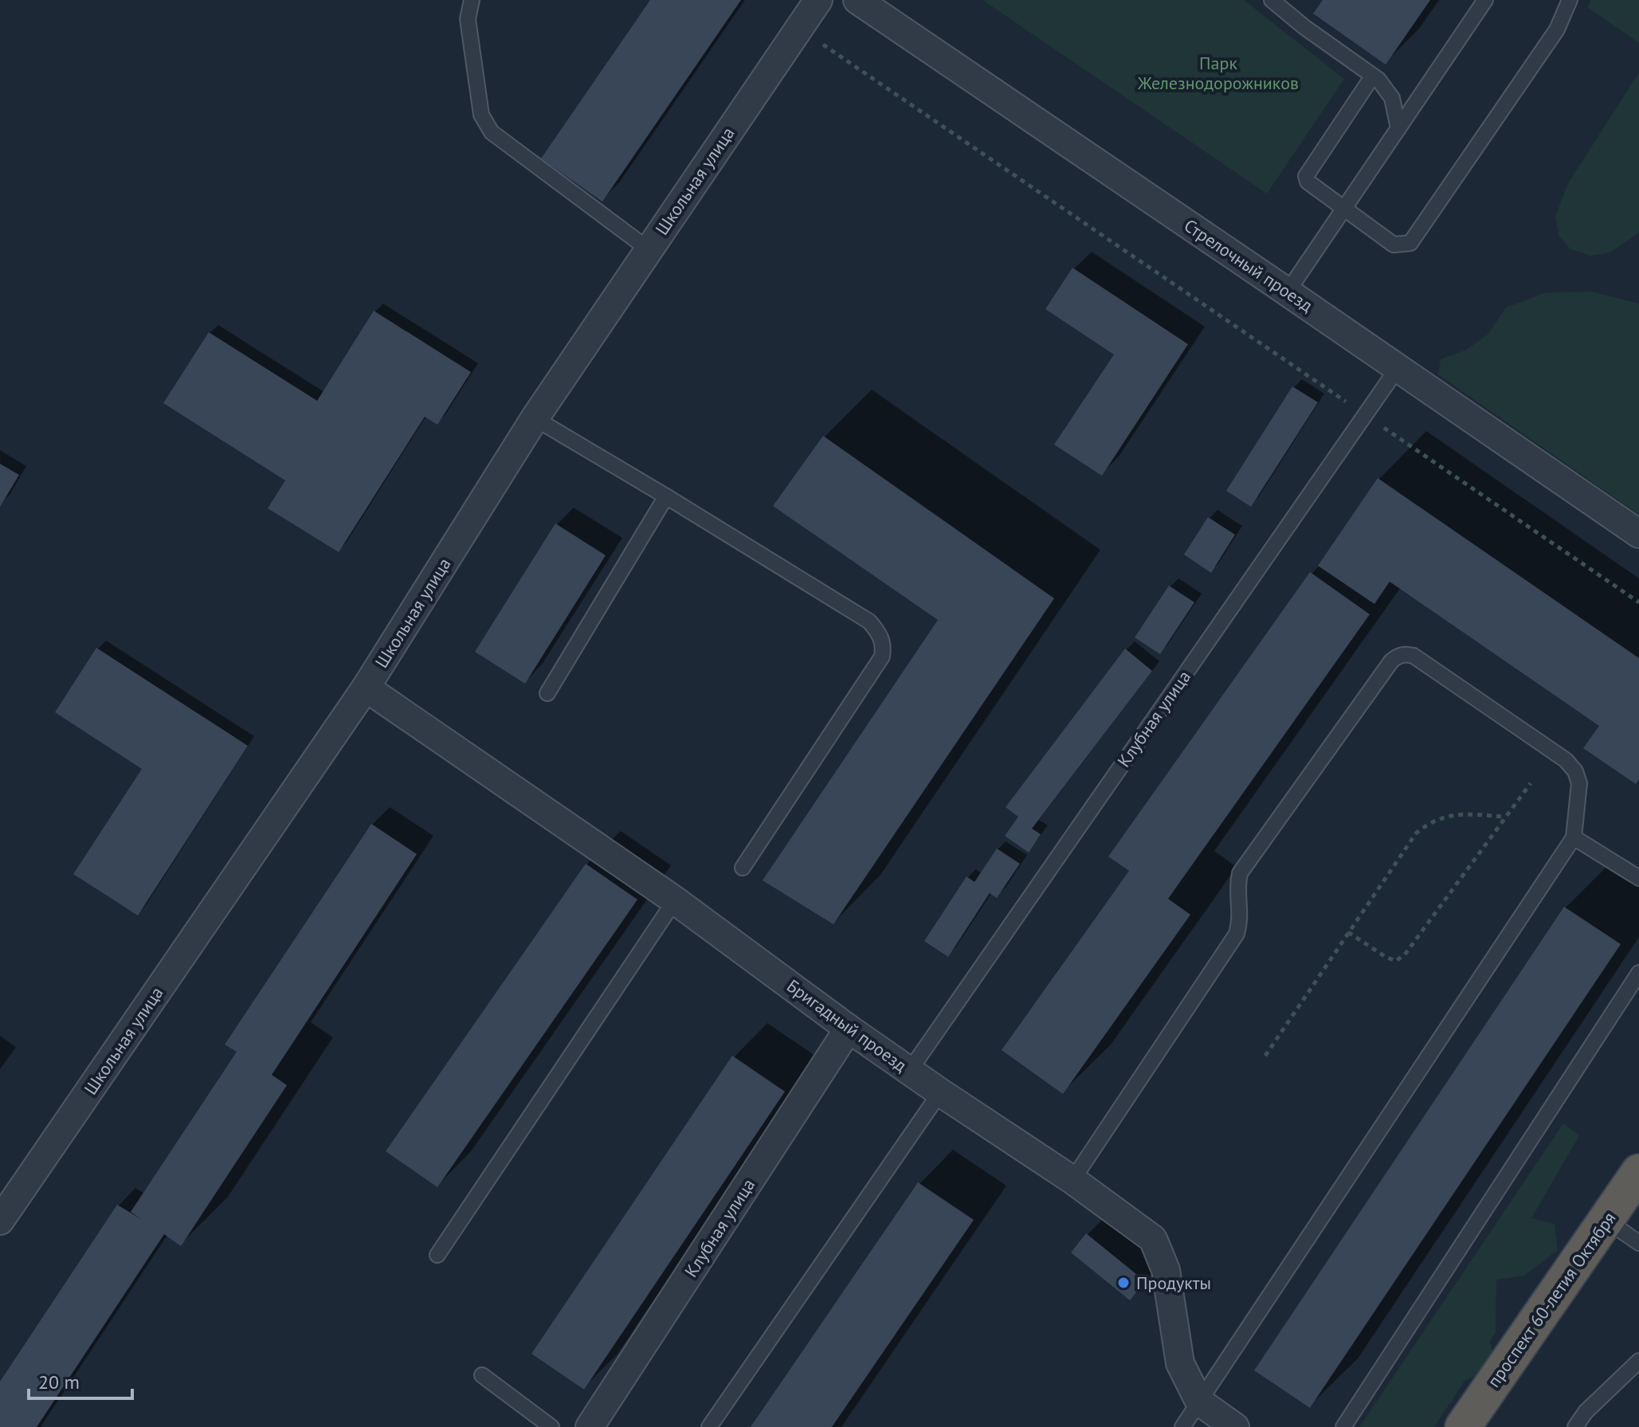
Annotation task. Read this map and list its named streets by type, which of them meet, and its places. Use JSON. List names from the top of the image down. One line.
{"streets":{"highway":["проспект 60-летия Октября"],"street":["Школьная улица","Стрелочный проезд","Клубная улица","Бригадный проезд"]},"crossings":[["Школьная улица","Бригадный проезд"],["Стрелочный проезд","Клубная улица"],["Клубная улица","Бригадный проезд"]],"parks":["Парк Железнодорожников"],"places":["Продукты"],"scale_bar":"20 m"}
